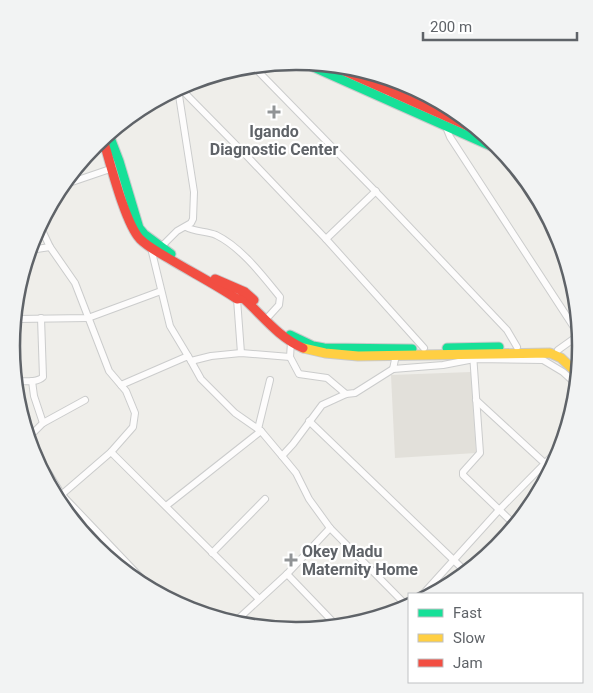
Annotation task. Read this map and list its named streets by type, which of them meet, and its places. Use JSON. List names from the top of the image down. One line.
{"places":{"health":["Igando Diagnostic Center","Okey Madu Maternity Home"]},"legend":["Fast","Slow","Jam"],"scale_bar":"200 m"}
